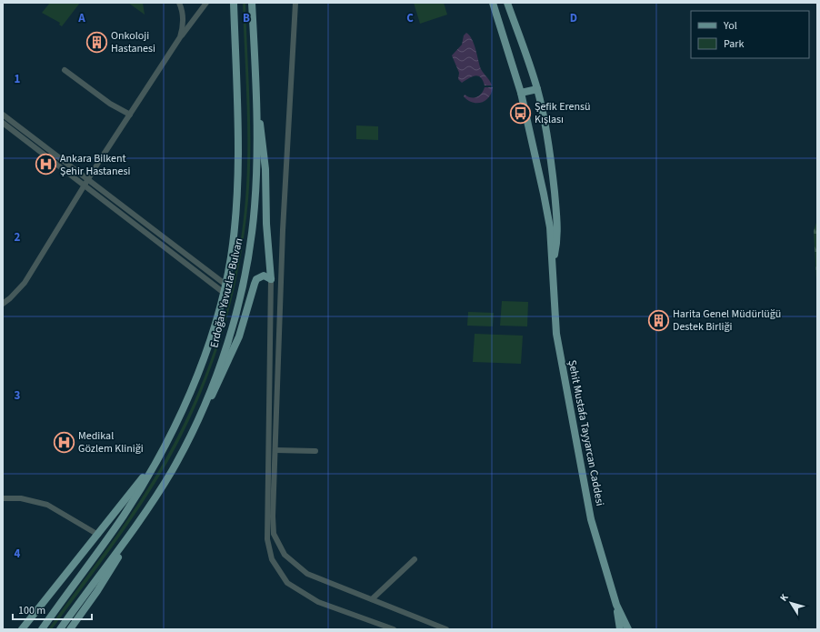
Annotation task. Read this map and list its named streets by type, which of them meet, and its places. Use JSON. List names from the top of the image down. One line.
{"streets":{"main road":["Erdoğan Yavuzlar Bulvarı","Şehit Mustafa Tayyarcan Caddesi"]},"places":{"building":["Onkoloji Hastanesi","Harita Genel Müdürlüğü Destek Birliği"],"bus stop":["Şefik Erensü Kışlası"],"hospital":["Ankara Bilkent Şehir Hastanesi","Medikal Gözlem Kliniği"]},"legend":["Yol","Park"],"scale_bar":"100 m","north":"top left","grid":{"columns":["A","B","C","D"],"rows":["1","2","3","4"]}}
